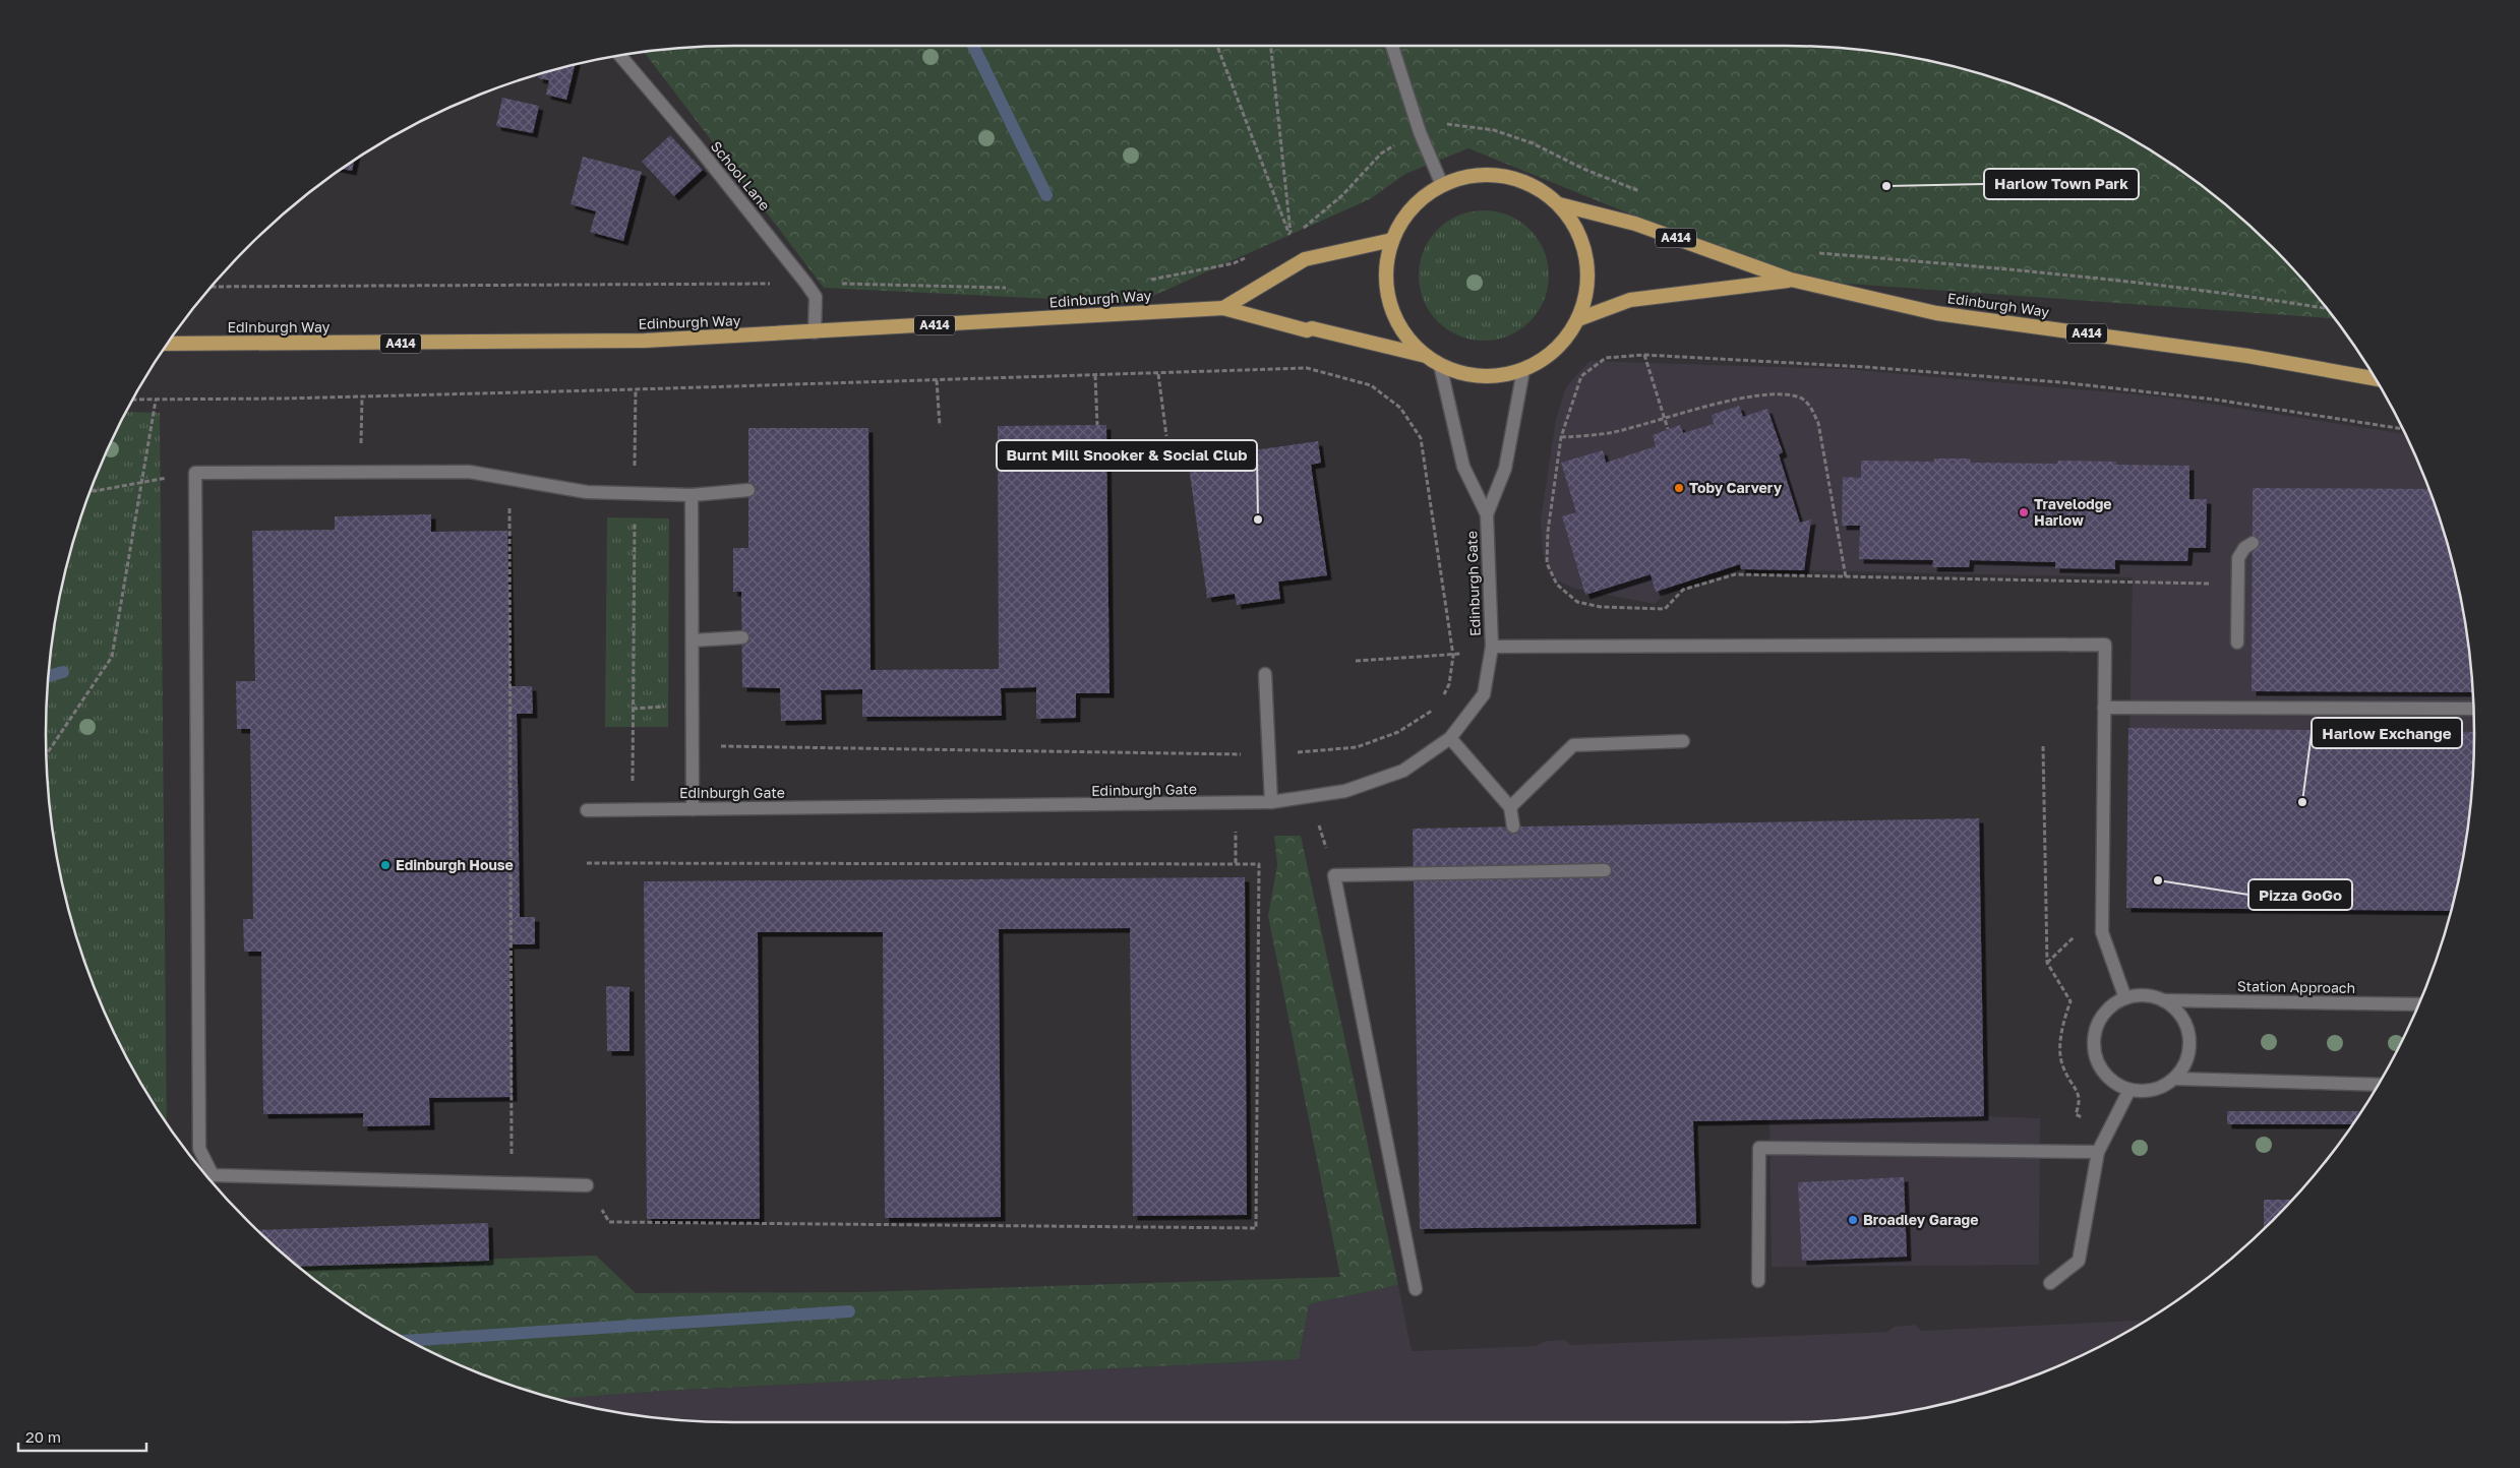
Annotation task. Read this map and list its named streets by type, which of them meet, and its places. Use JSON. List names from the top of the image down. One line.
{"streets":{"highway":["A414","Edinburgh Way"],"street":["School Lane","Edinburgh Gate","Station Approach"]},"crossings":[["School Lane","Edinburgh Way"]],"places":["Harlow Town Park","Toby Carvery","Travelodge Harlow","Burnt Mill Snooker & Social Club","Harlow Exchange","Edinburgh House","Pizza GoGo","Broadley Garage"],"scale_bar":"20 m"}
